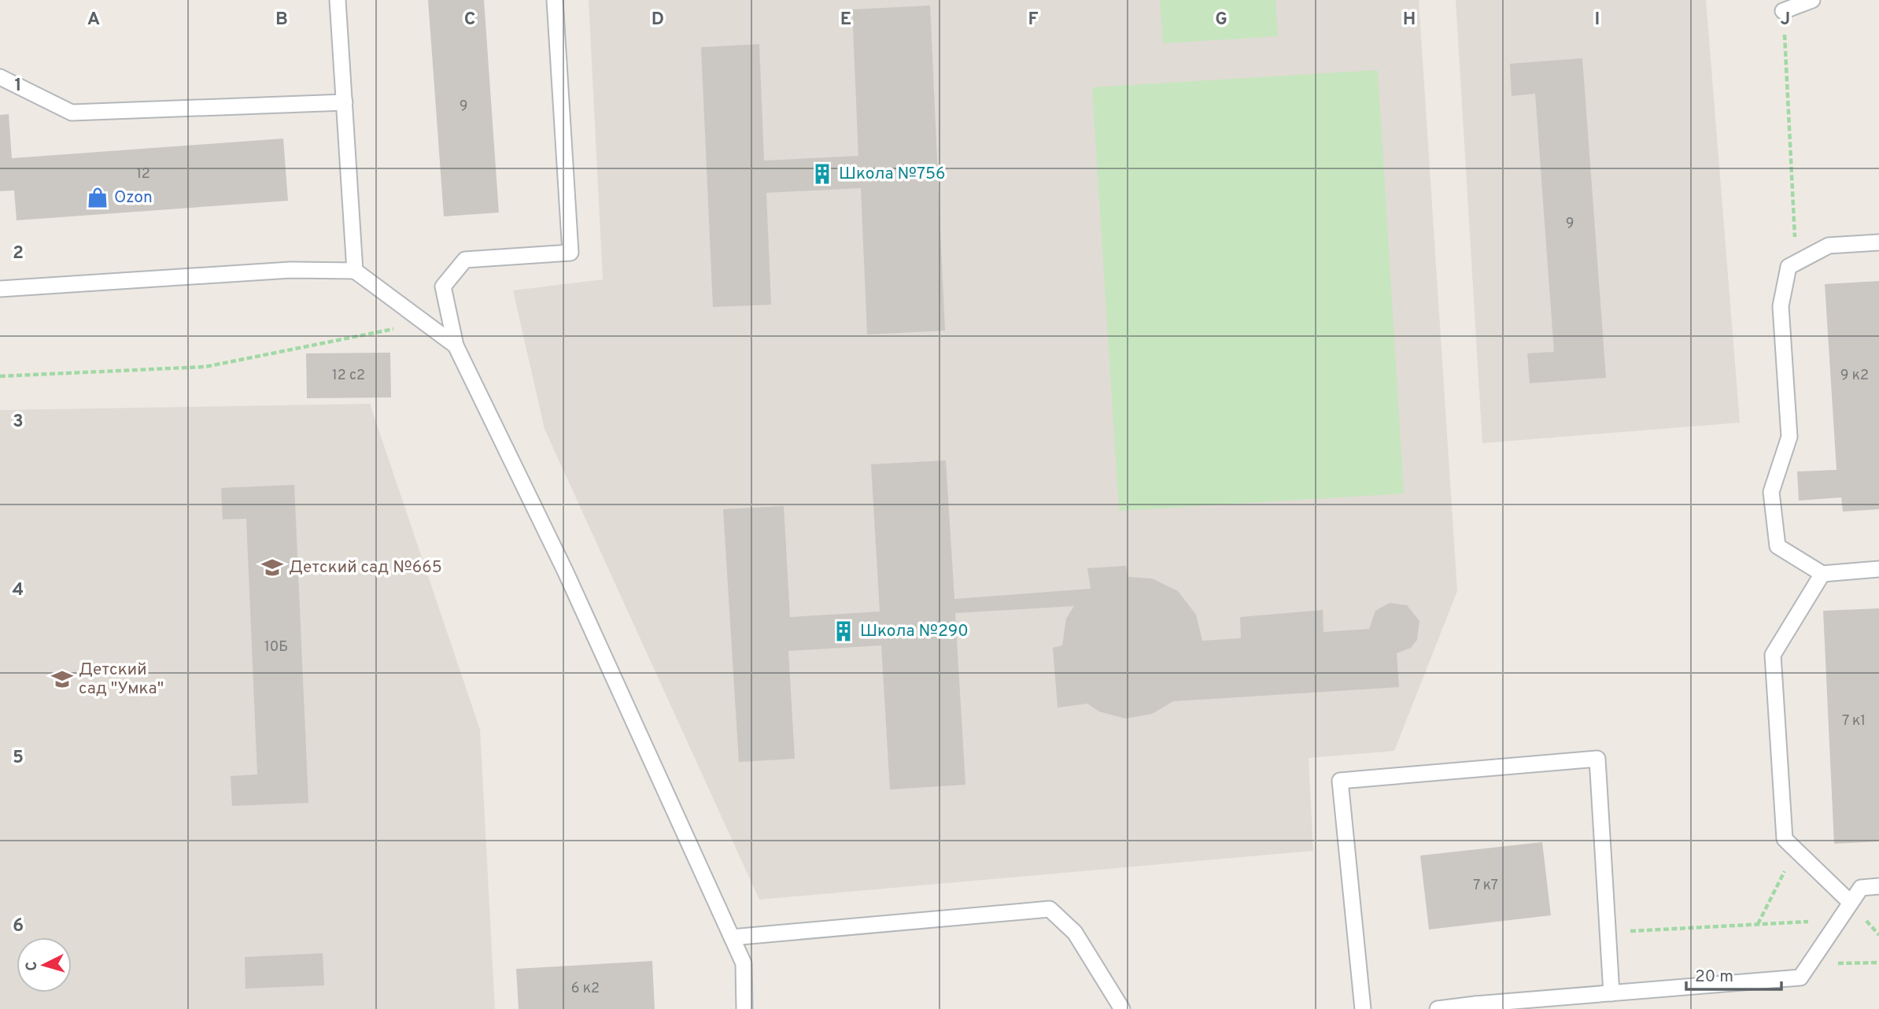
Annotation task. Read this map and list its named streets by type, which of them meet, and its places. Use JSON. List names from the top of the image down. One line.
{"places":{"building":["Школа №756","Школа №290"],"shop":["Ozon"],"school or university":["Детский сад №665","Детский сад \"Умка\""]},"house_numbers":["9","12","9","12 с2","9 к2","10Б","7 к1","7 к7","6 к2"],"scale_bar":"20 m","north":"left","grid":{"columns":["A","B","C","D","E","F","G","H","I","J"],"rows":["1","2","3","4","5","6"]}}
